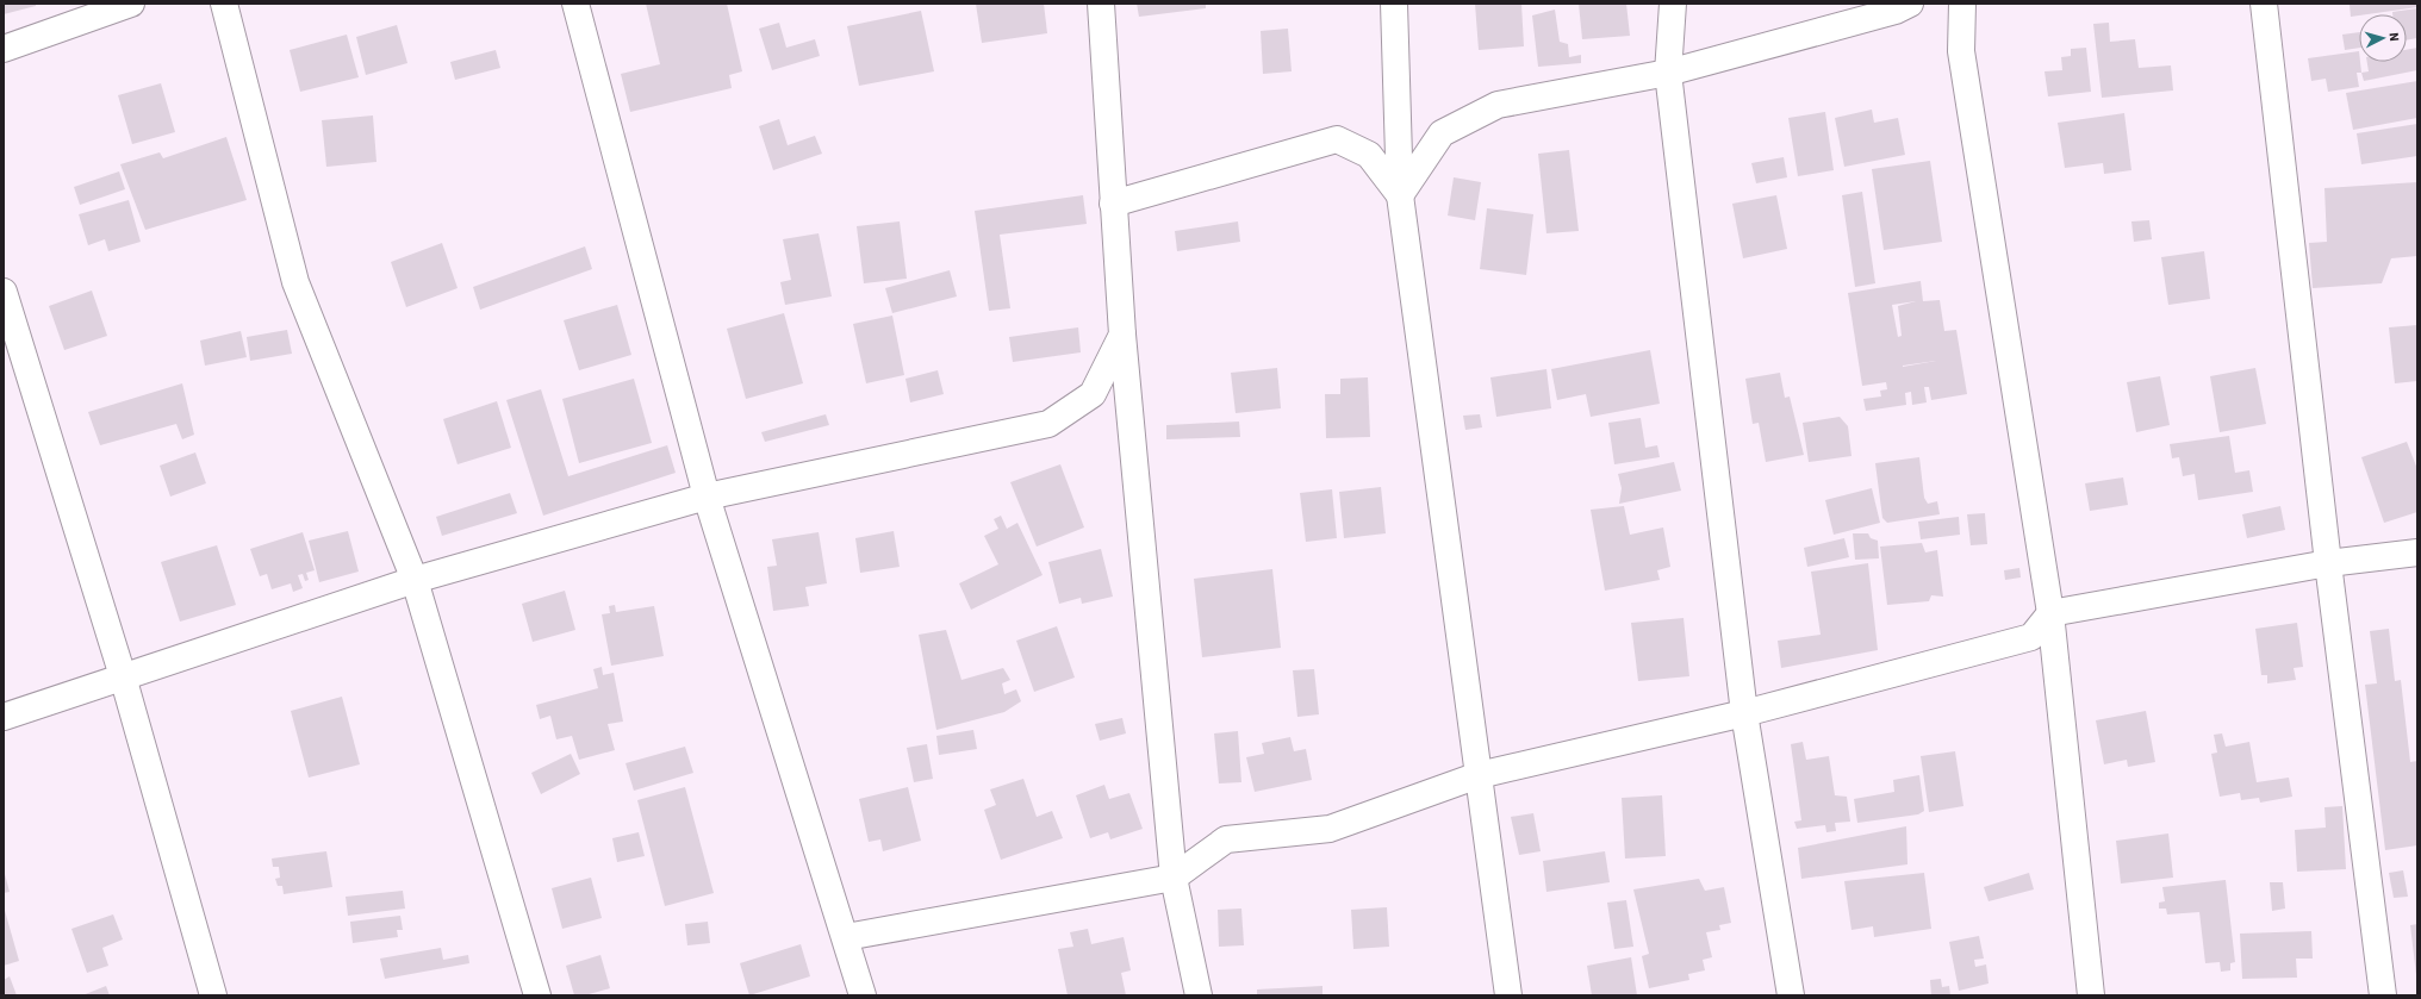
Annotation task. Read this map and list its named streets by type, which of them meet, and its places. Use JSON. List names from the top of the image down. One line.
{"north":"right"}
